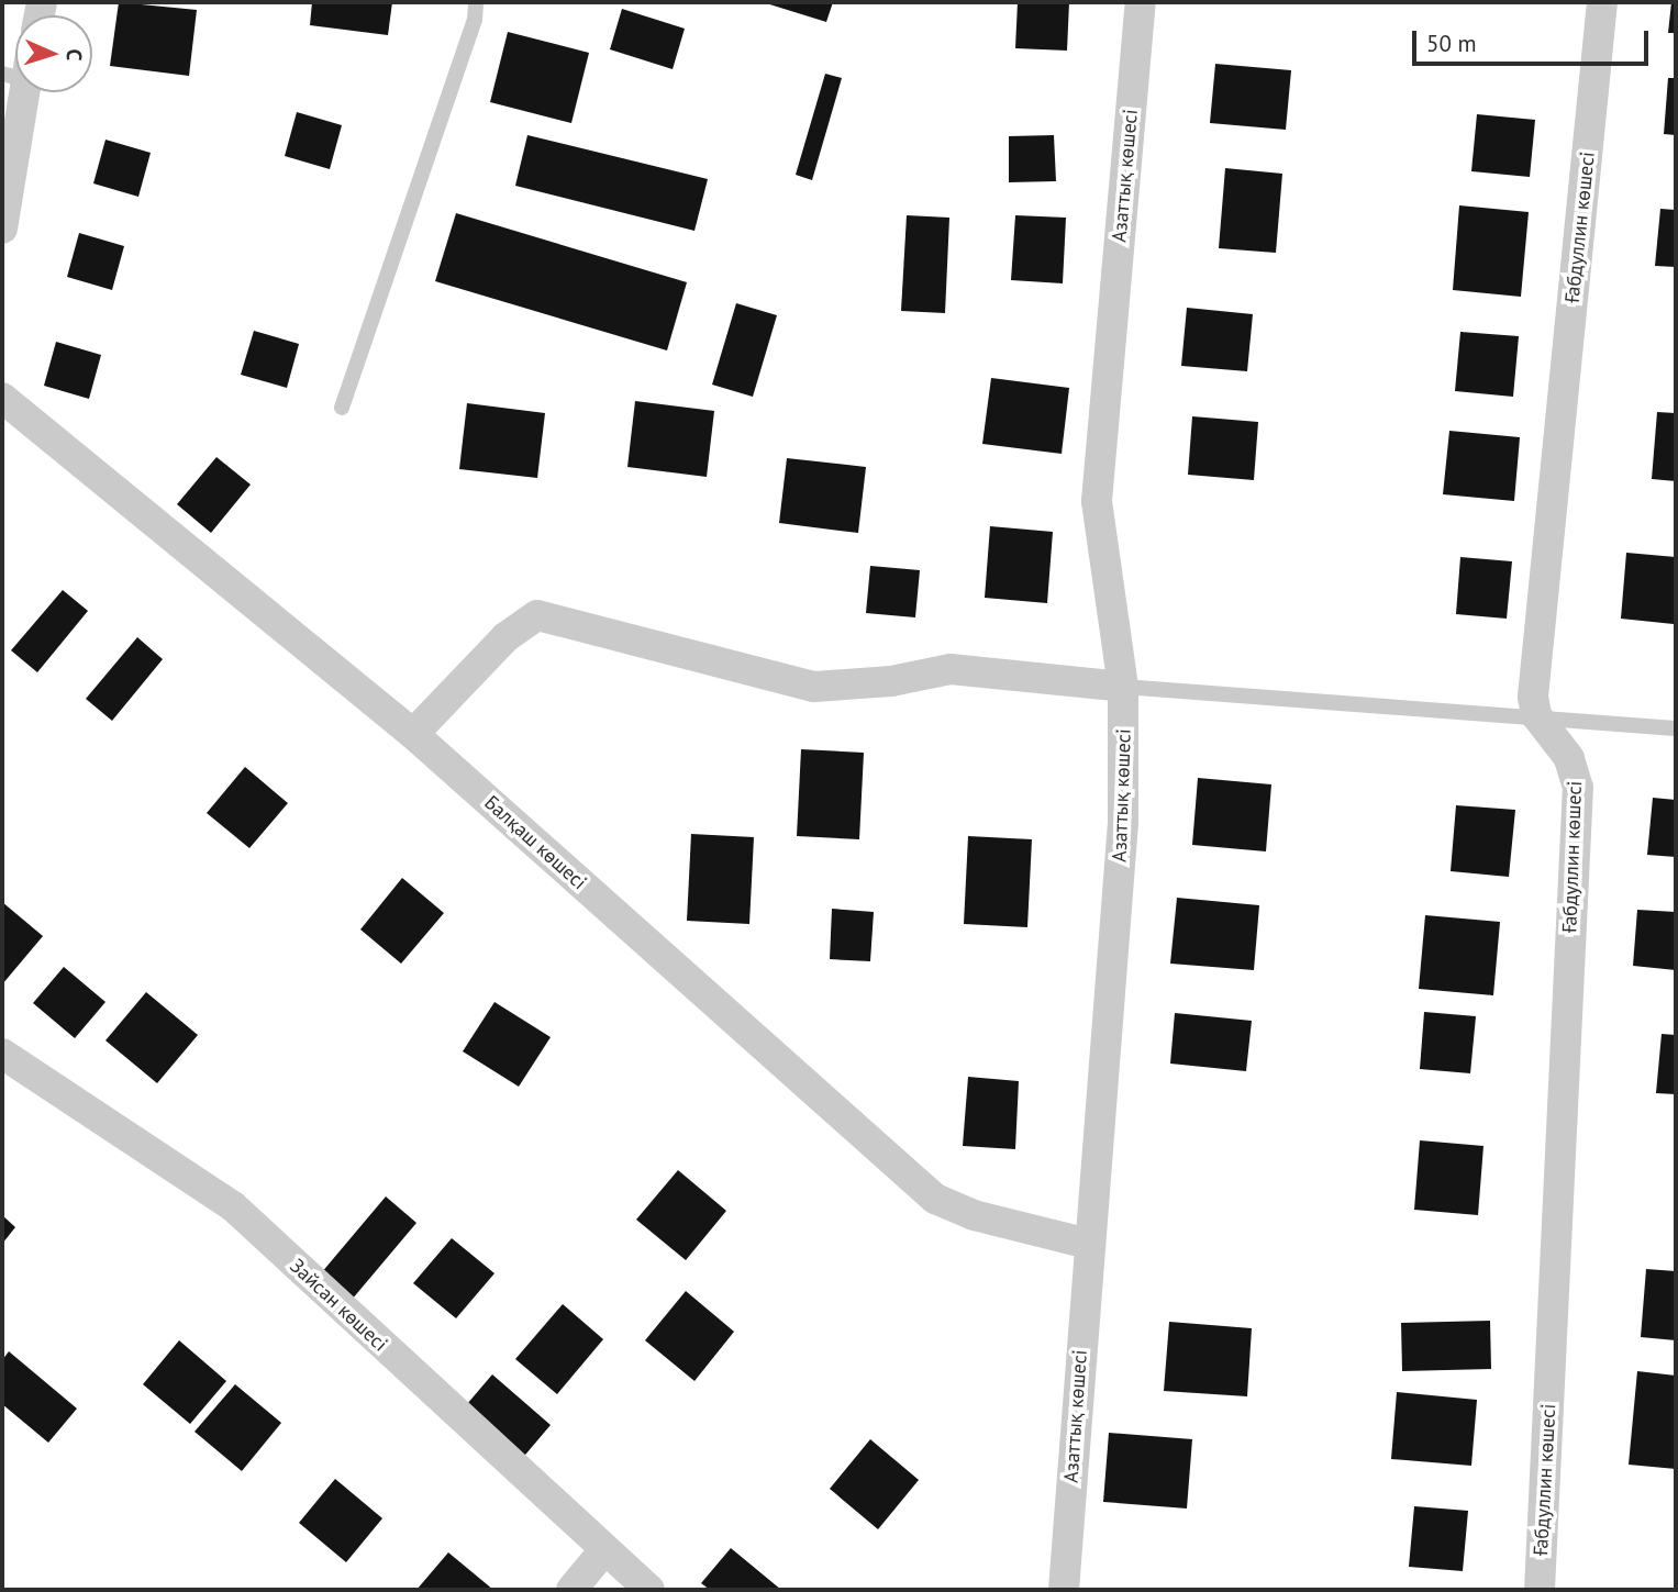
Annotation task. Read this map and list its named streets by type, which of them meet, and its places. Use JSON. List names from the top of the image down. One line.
{"streets":{"street":["Азаттық көшесі","Ғабдуллин көшесі","Балқаш көшесі","Зайсан көшесі"]},"crossings":[["Азаттық көшесі","Балқаш көшесі"]],"scale_bar":"50 m","north":"right"}
